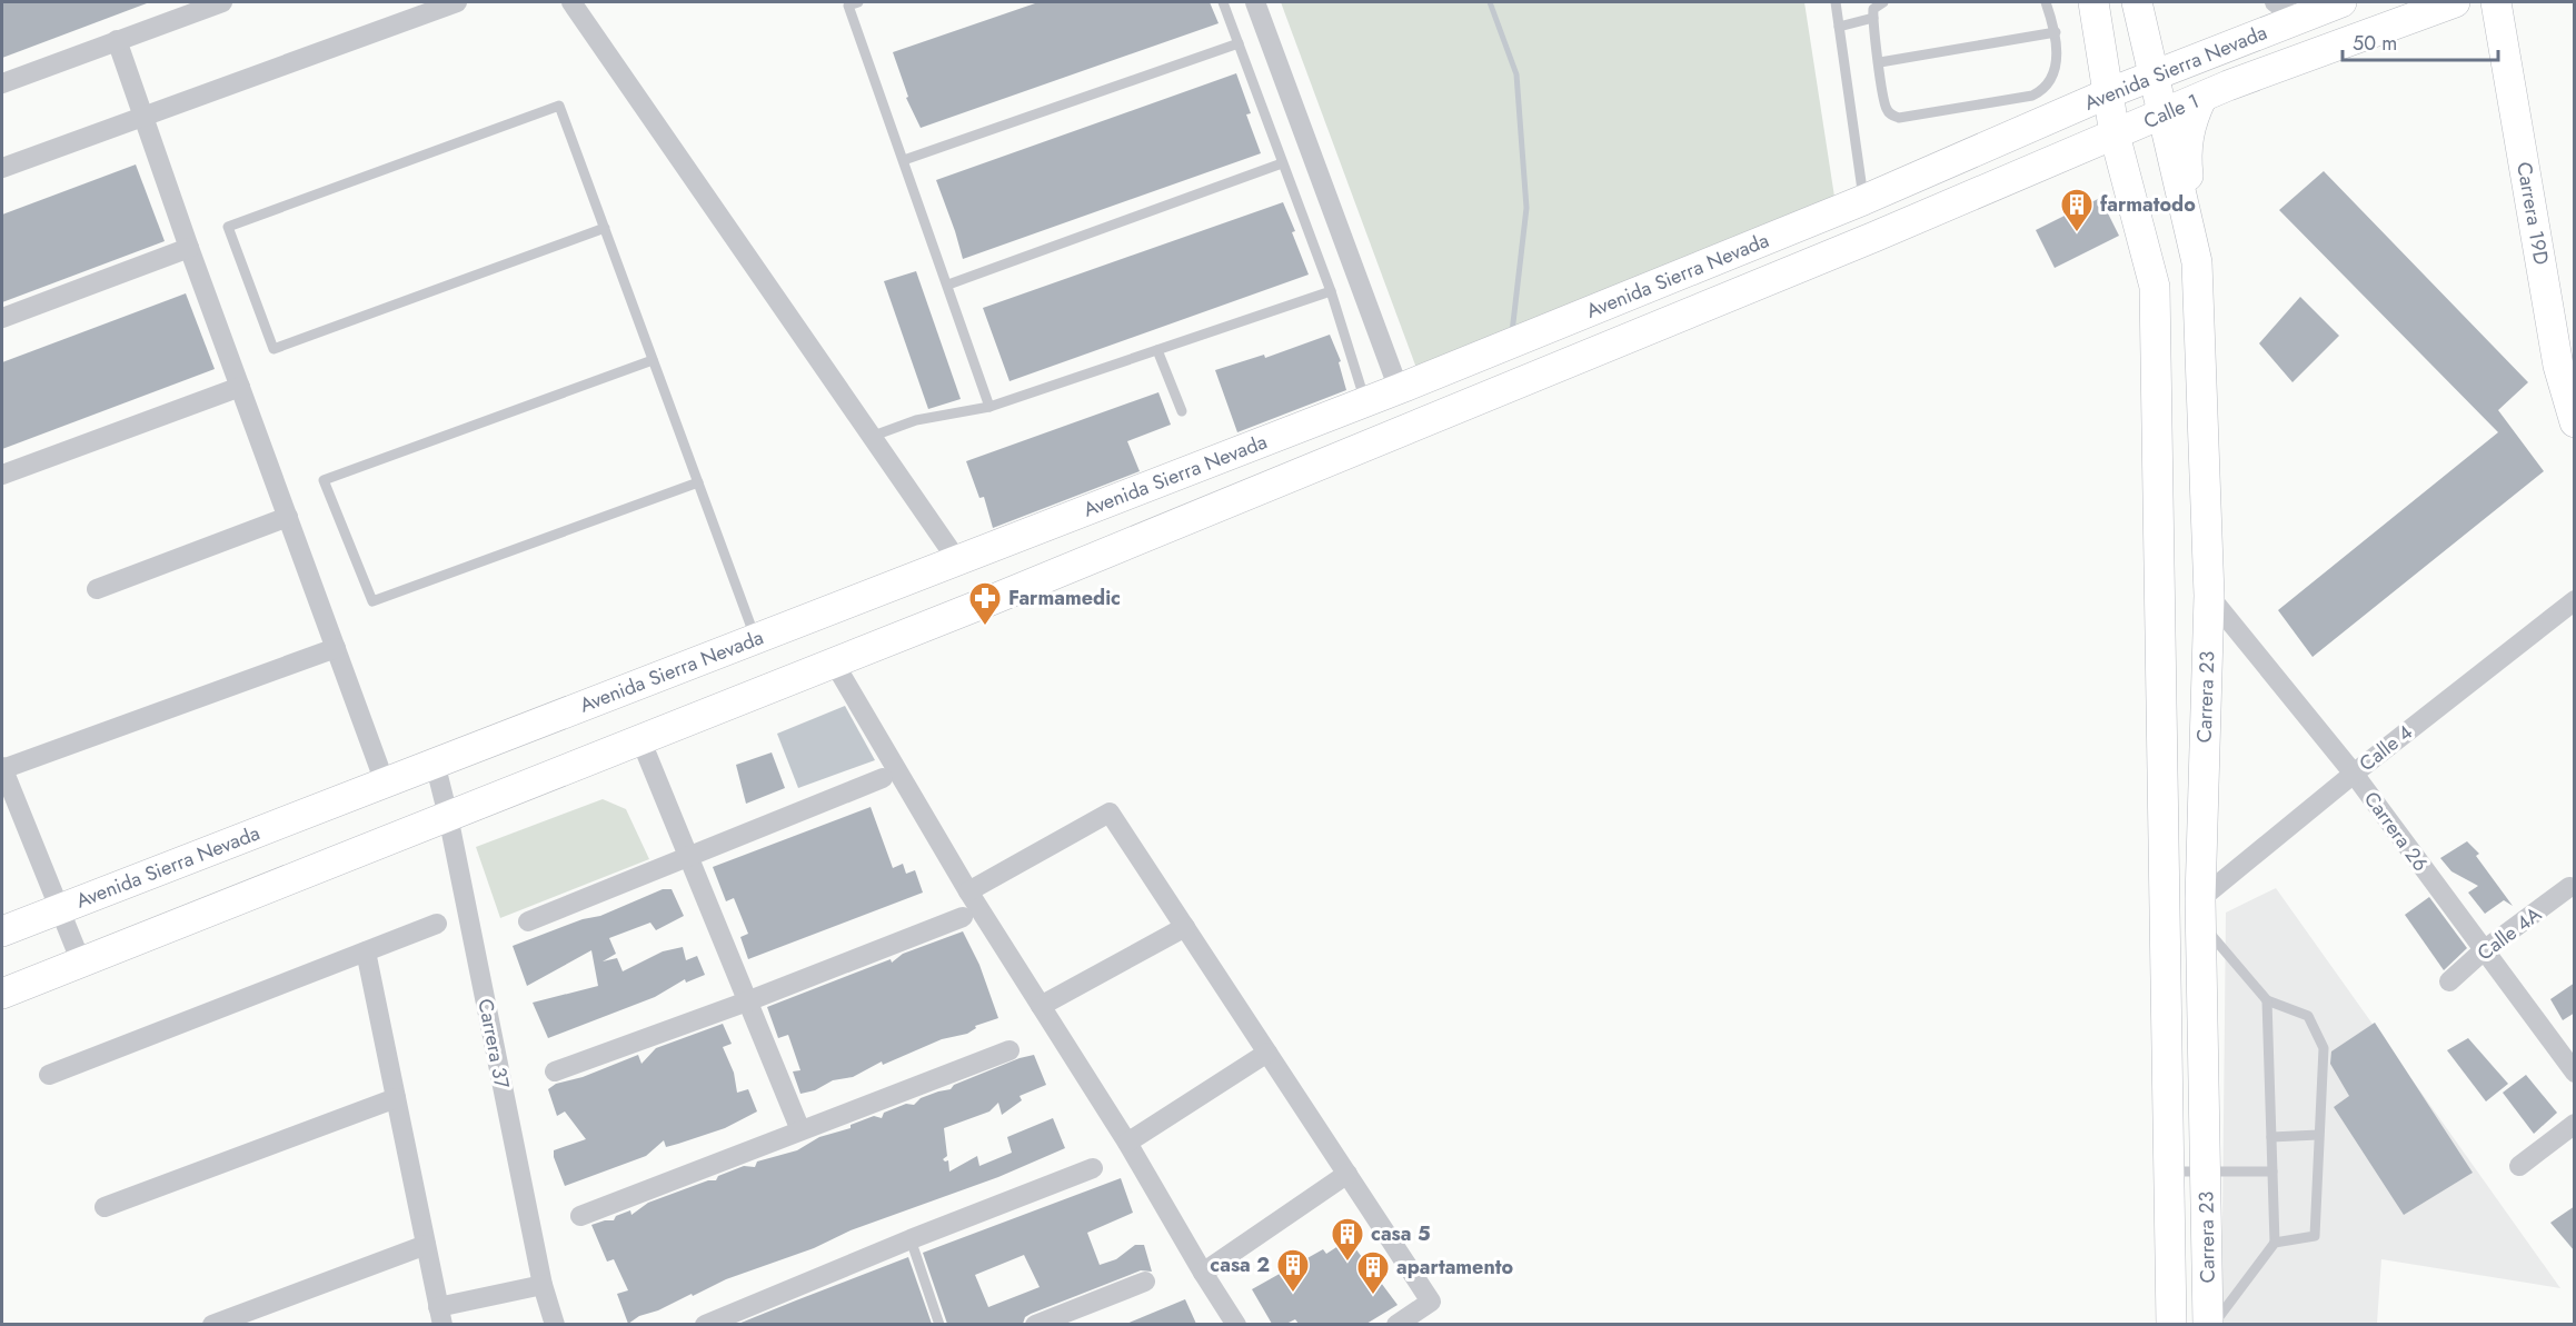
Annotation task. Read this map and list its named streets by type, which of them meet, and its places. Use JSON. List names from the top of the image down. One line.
{"streets":{"main road":["Avenida Sierra Nevada","Calle 1","Carrera 19D","Carrera 23"],"street":["Calle 4","Carrera 26","Calle 4A","Carrera 37"]},"crossings":[["Avenida Sierra Nevada","Calle 1"],["Avenida Sierra Nevada","Carrera 23"],["Avenida Sierra Nevada","Carrera 37"],["Calle 1","Carrera 23"],["Carrera 23","Calle 4"],["Carrera 23","Carrera 26"],["Calle 4","Carrera 26"],["Carrera 26","Calle 4A"]],"places":{"building":["farmatodo","casa 5","casa 2","apartamento"],"pharmacy":["Farmamedic"]},"scale_bar":"50 m"}
